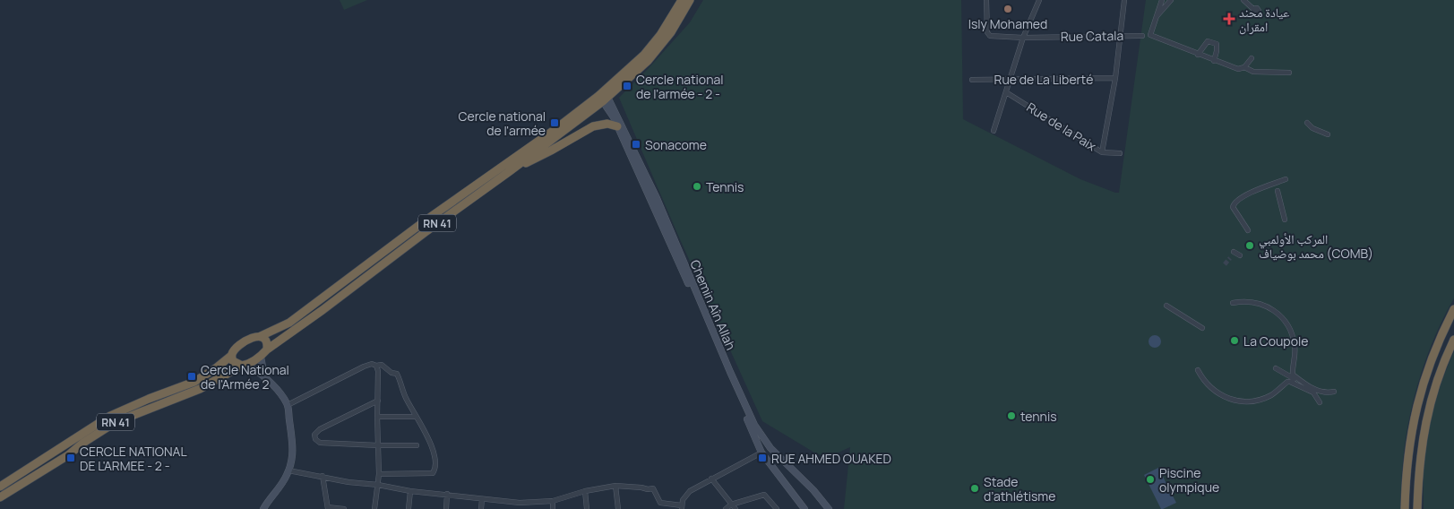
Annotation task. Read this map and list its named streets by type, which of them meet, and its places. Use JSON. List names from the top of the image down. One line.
{"streets":{"highway":["RN 41"],"main road":["Chemin Aîn Allah"],"street":["Rue Catala","Rue de La Liberté","Rue de la Paix"]},"crossings":[["RN 41","Chemin Aîn Allah"]],"places":{"other":["Isly Mohamed","Tennis","المركب الأولمبي محمد بوضياف (COMB)","La Coupole","tennis","Piscine olympique","Stade d’athlétisme"],"health":["عيادة محند امقران"],"transit":["Cercle national de l'armée - 2 -","Cercle national de l'armée","Sonacome","Cercle National de l'Armée 2","CERCLE NATIONAL DE L'ARMEE - 2 -","RUE AHMED OUAKED"]}}
